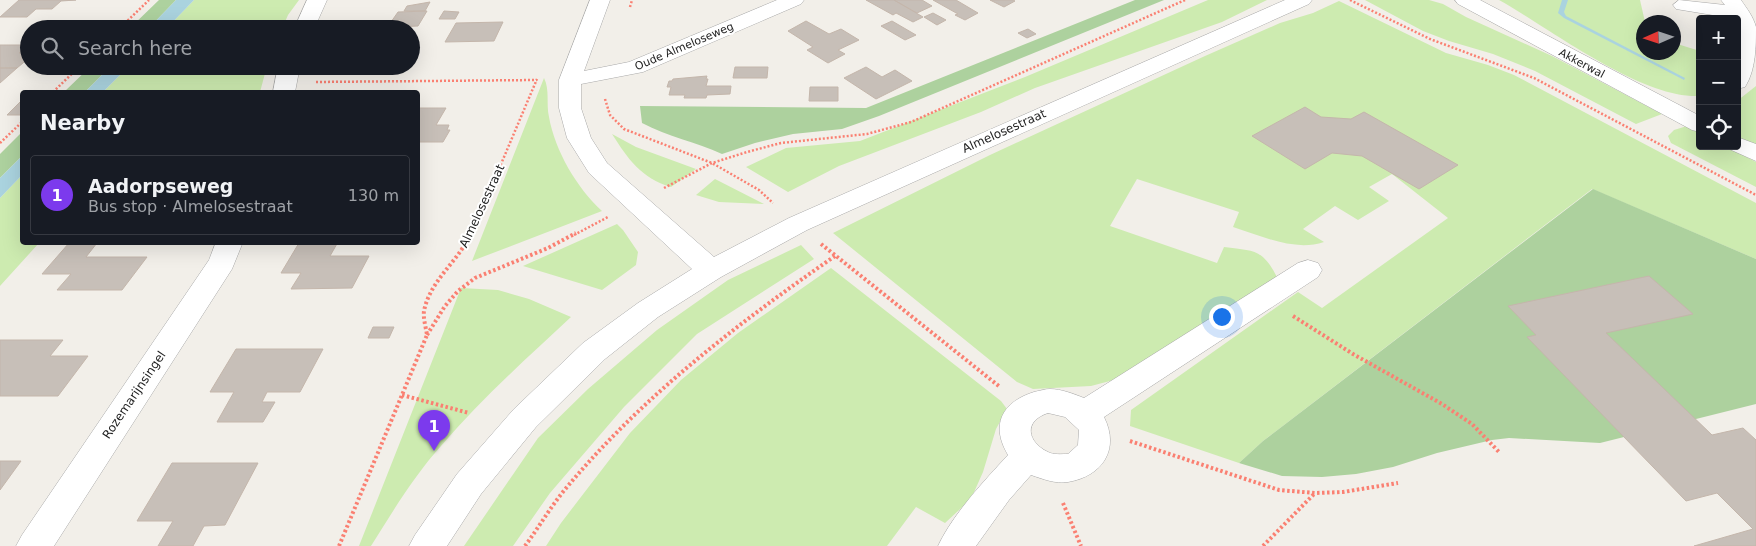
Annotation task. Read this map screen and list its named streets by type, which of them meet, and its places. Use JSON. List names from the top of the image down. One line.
{"streets":{"street":["Oude Almeloseweg","Akkerwal","Almelosestraat","Rozemarijnsingel"]},"north":"left","page":{"map_buttons":["+","−"],"search":"Search here","heading":"Nearby","list":[{"mark":"1","name":"Aadorpseweg","note":"Bus stop · Almelosestraat","value":"130 m"}],"pins":"1"}}
